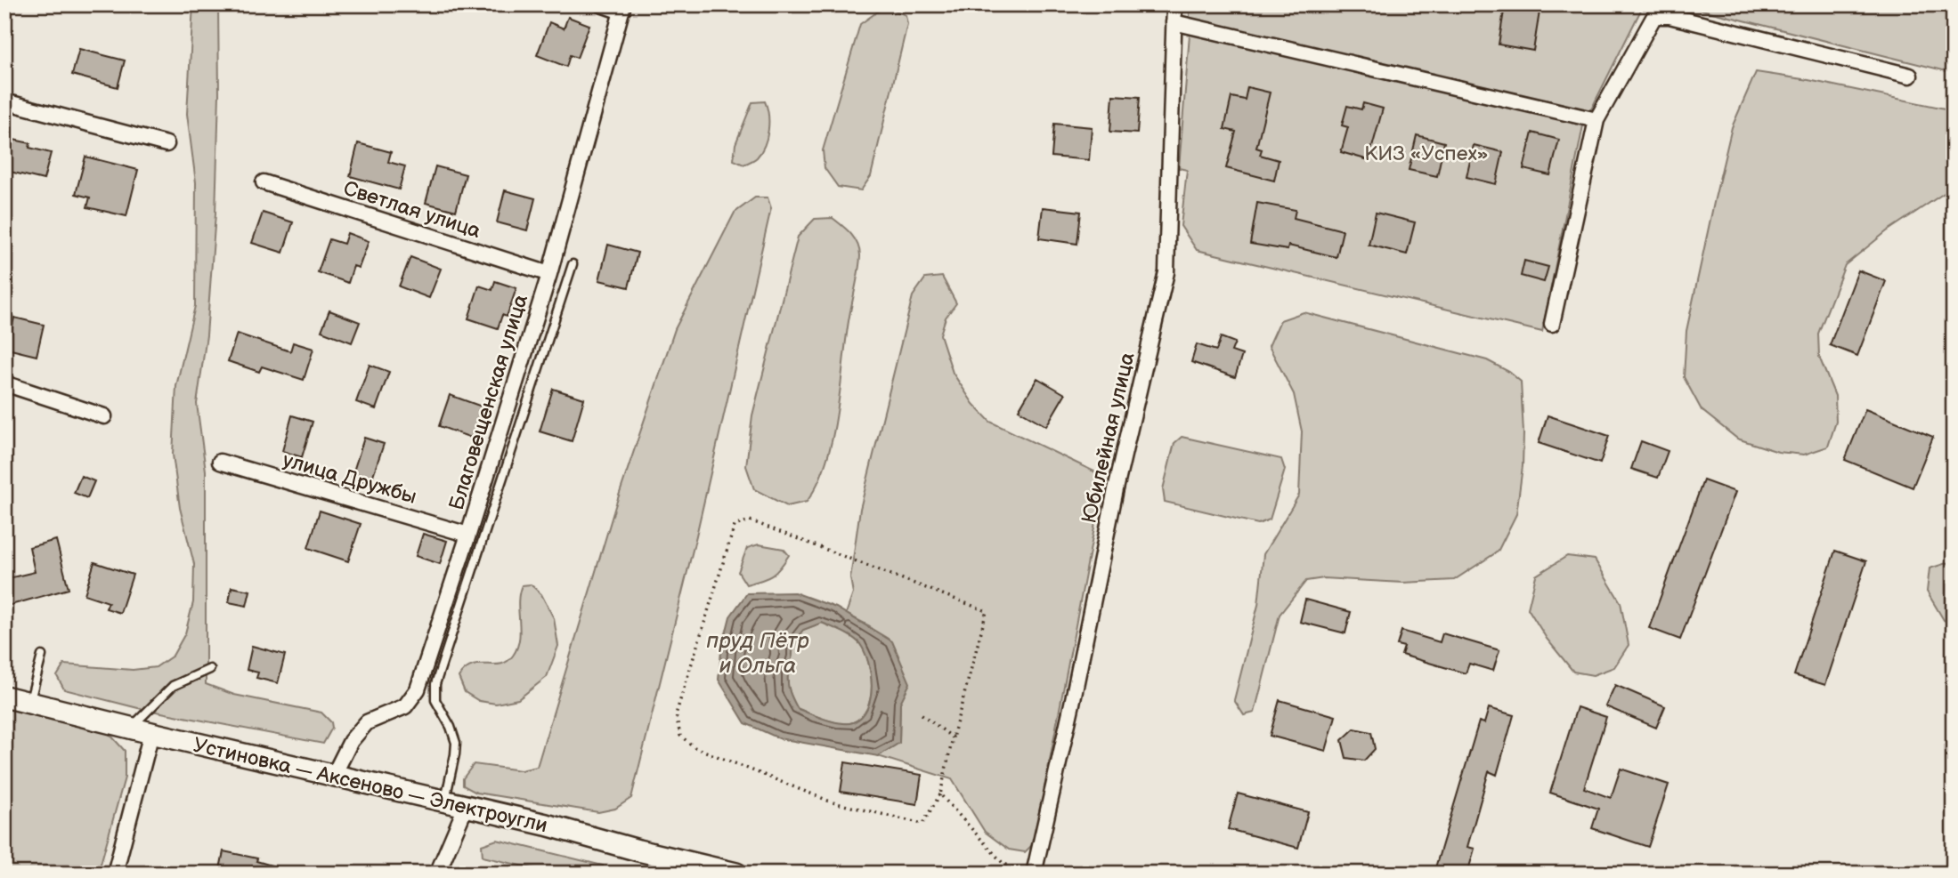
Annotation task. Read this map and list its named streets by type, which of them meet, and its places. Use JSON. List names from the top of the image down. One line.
{"streets":{"main road":["Устиновка — Аксеново — Электроугли"],"street":["Светлая улица","Благовещенская улица","Юбилейная улица","улица Дружбы"]},"crossings":[["Светлая улица","Благовещенская улица"],["Благовещенская улица","улица Дружбы"],["Благовещенская улица","Устиновка — Аксеново — Электроугли"]],"water":["пруд Пётр и Ольга"],"parks":["КИЗ «Успех»"]}
